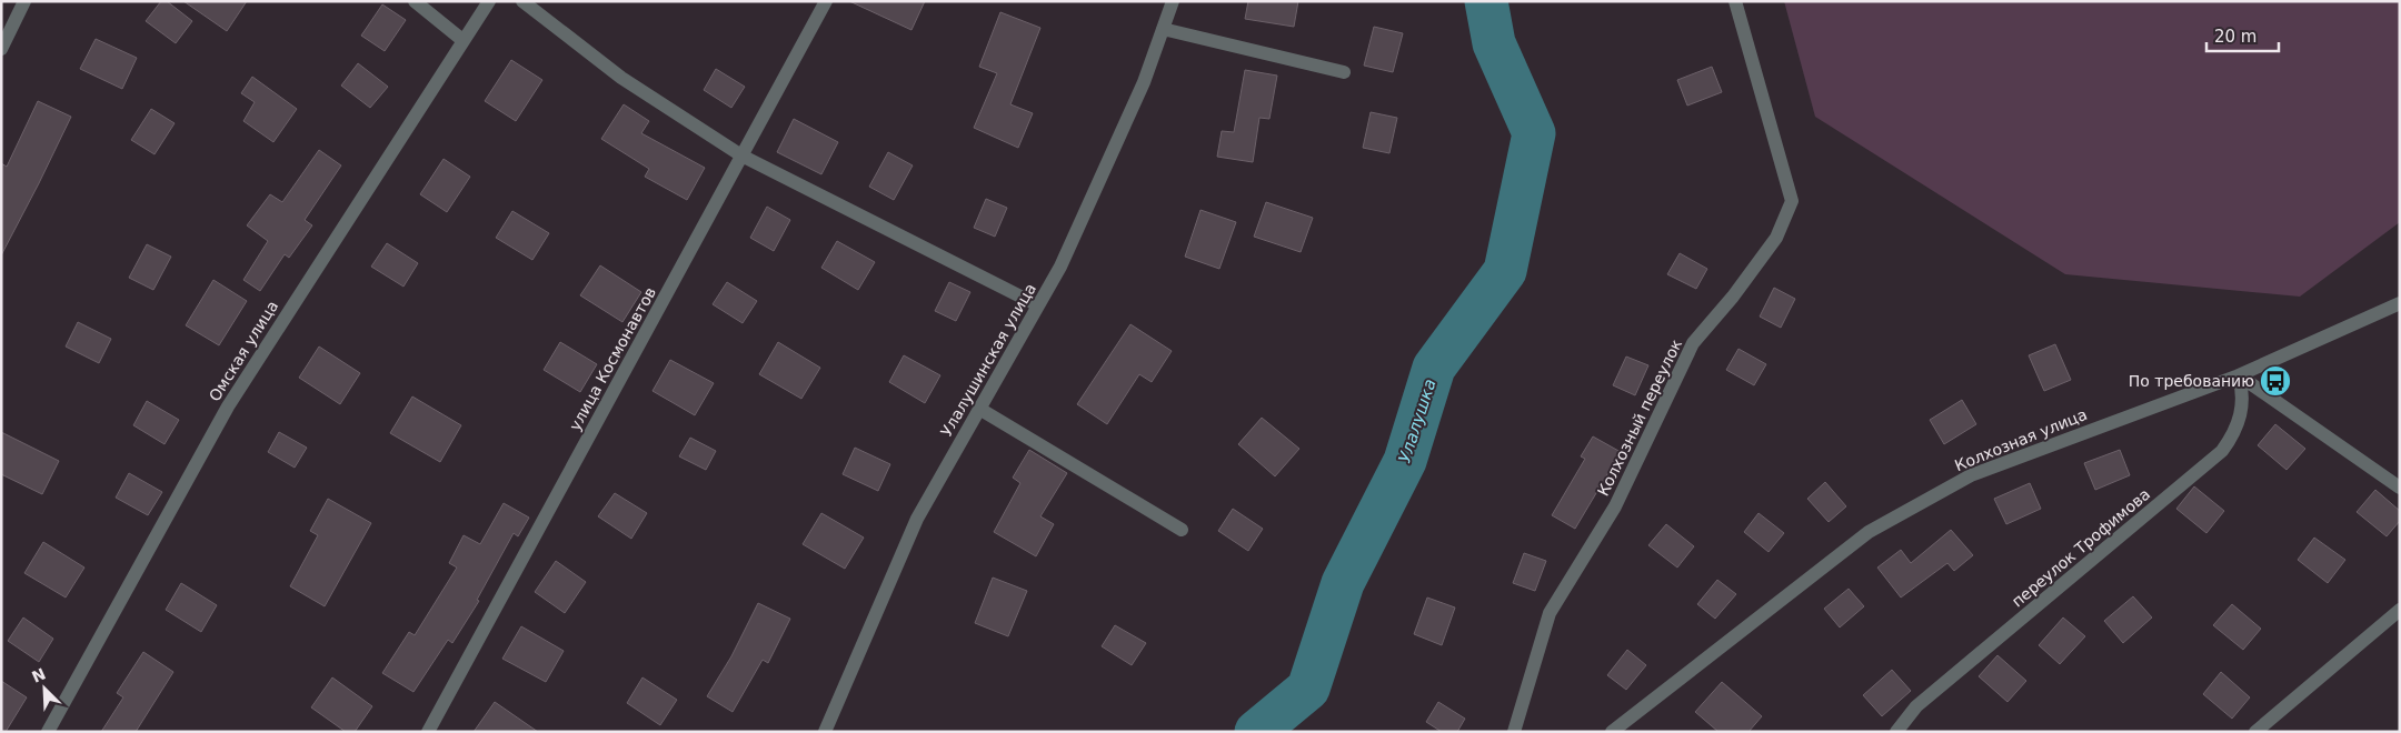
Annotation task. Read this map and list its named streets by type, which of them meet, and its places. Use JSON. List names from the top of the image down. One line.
{"streets":{"street":["Омская улица","улица Космонавтов","Улалушинская улица","Колхозный переулок","Колхозная улица","переулок Трофимова"]},"crossings":[["Колхозная улица","переулок Трофимова"]],"water":["Улалушка"],"places":{"bus stop":["По требованию"]},"scale_bar":"20 m","north":"top left"}
